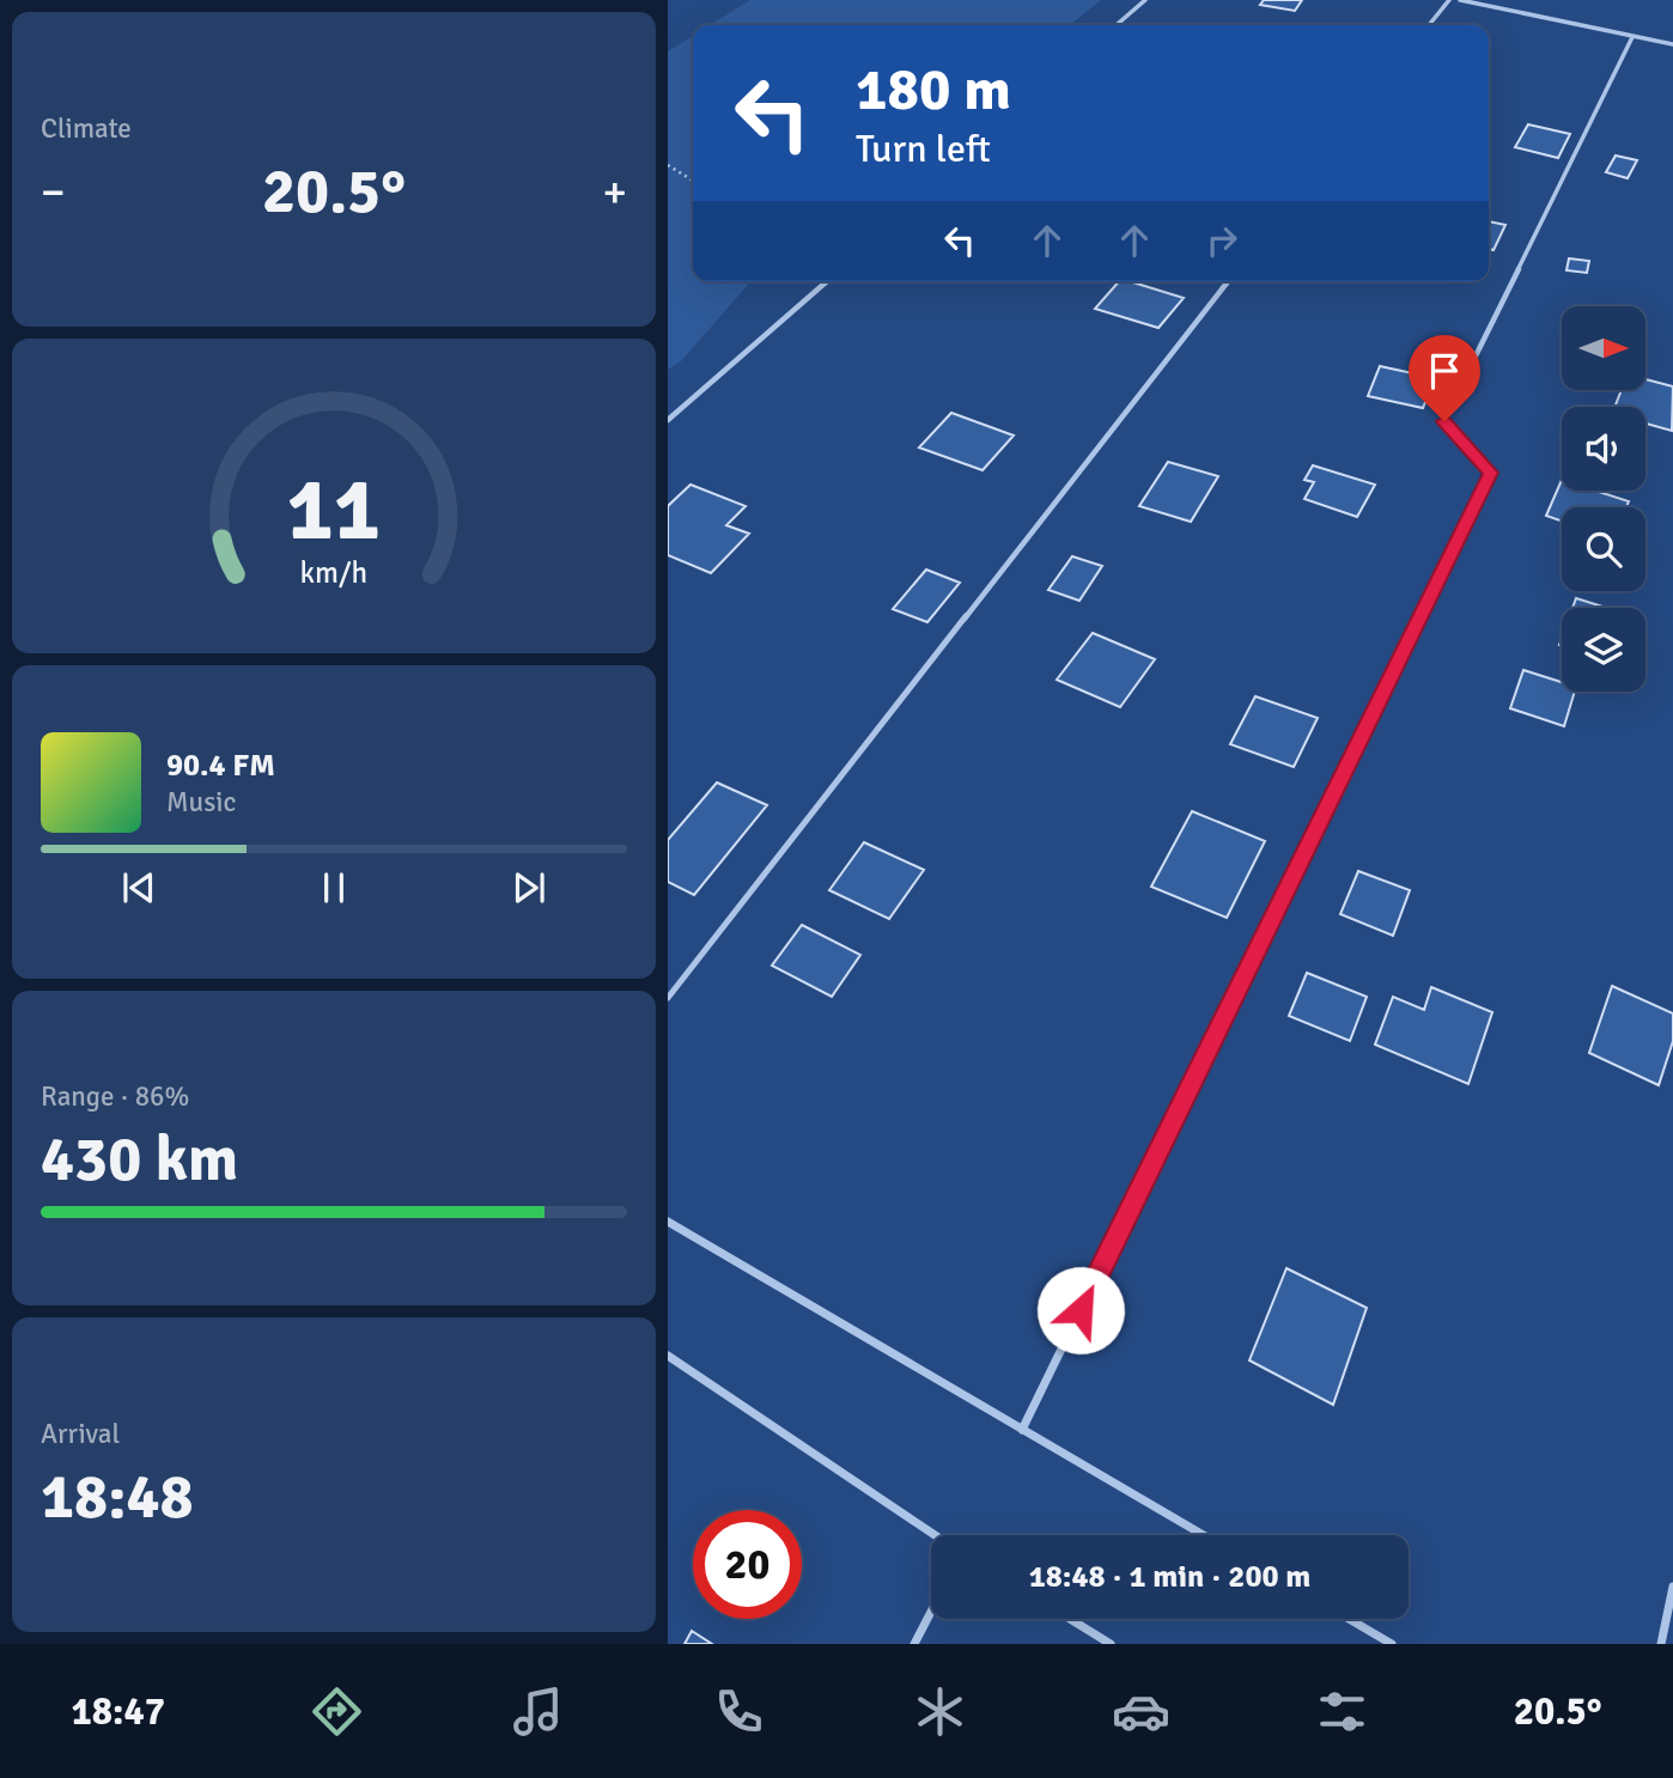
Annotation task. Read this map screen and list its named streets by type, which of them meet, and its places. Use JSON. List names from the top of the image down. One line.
{"north":"right","page":{"tile":["Climate",["Range · 86%","430 km"],["Arrival","18:48"]],"turn":["180 m","Turn left"],"heat":["−","20.5°","+"],"song":["90.4 FM","Music"],"limit":"20","trip":"18:48 · 1 min · 200 m","tabs":["18:47","20.5°"],"gauge":["11","km/h"]}}
